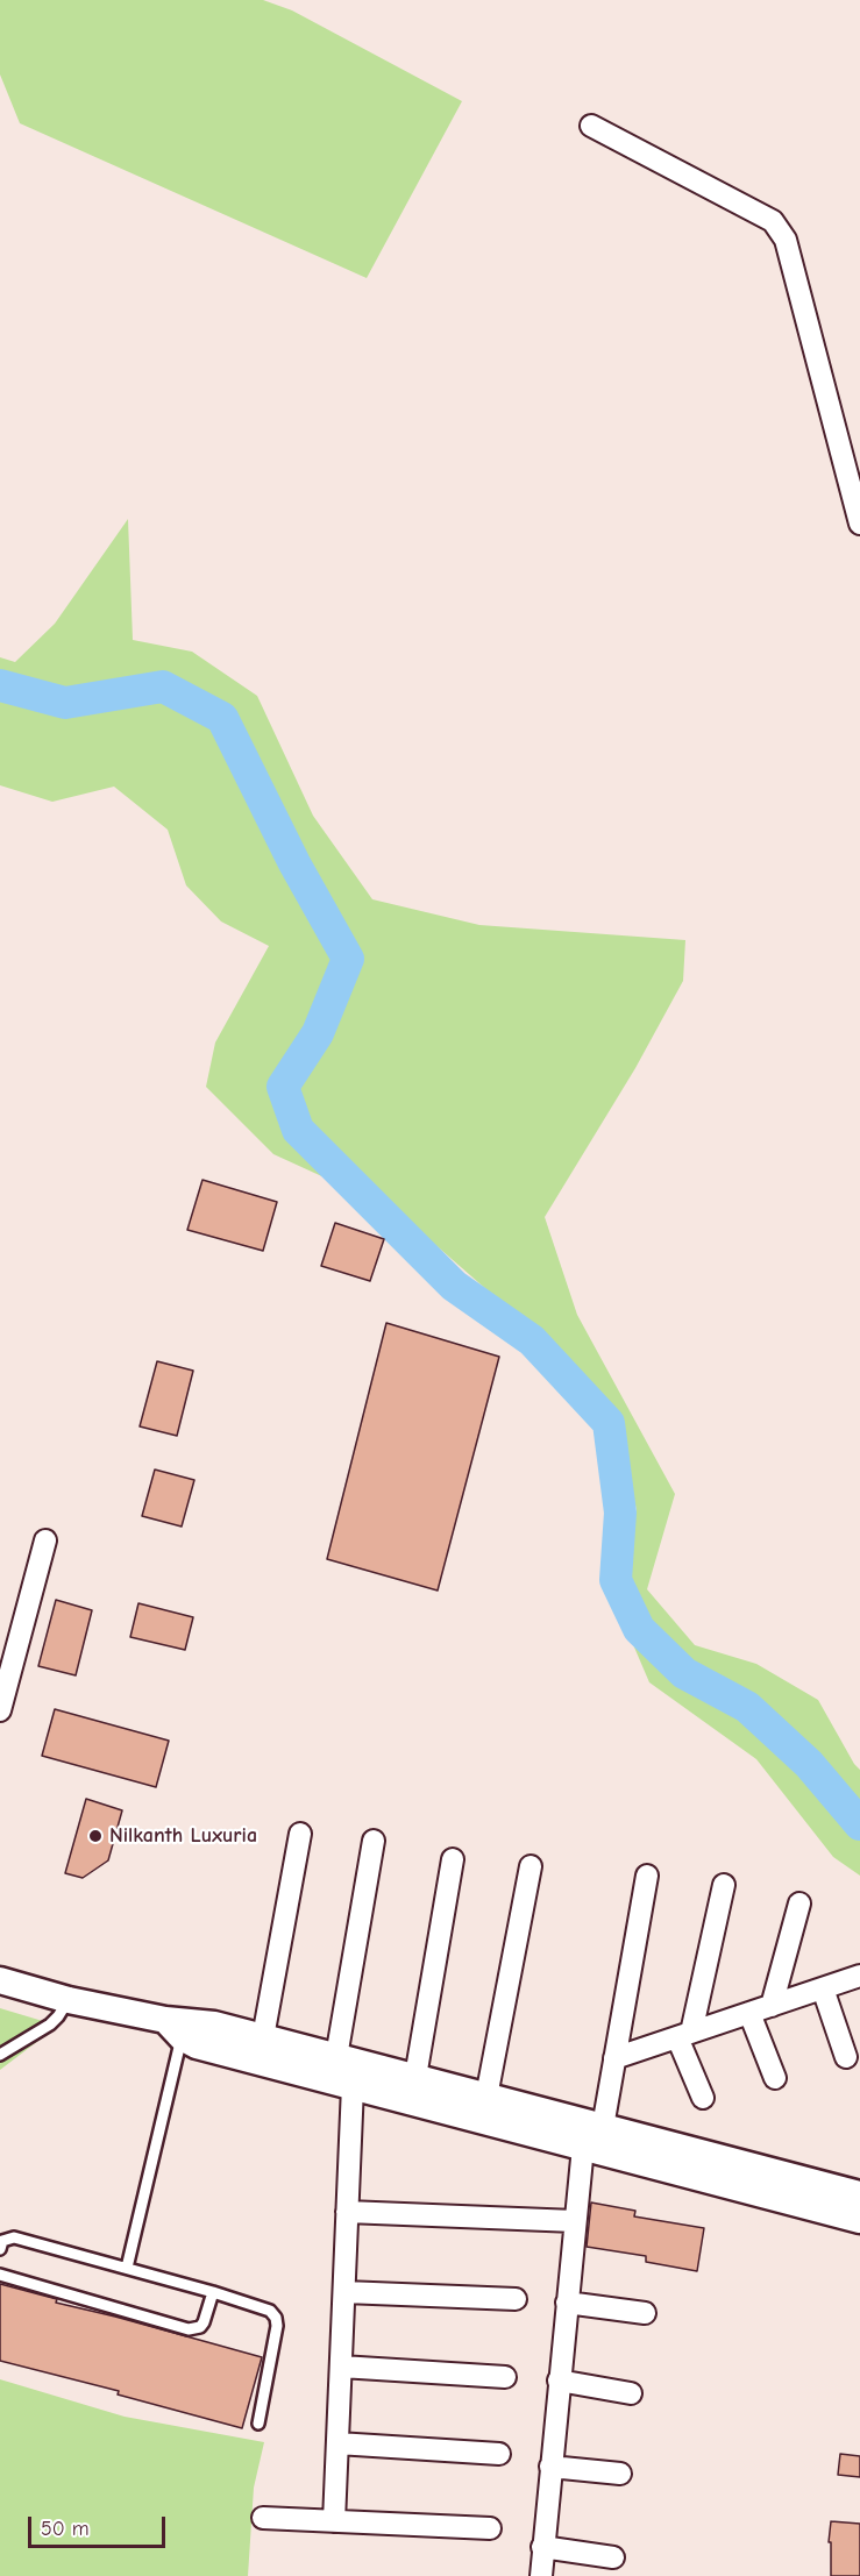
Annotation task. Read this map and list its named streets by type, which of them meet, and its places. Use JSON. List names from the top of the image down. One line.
{"places":["Nilkanth Luxuria"],"scale_bar":"50 m"}
